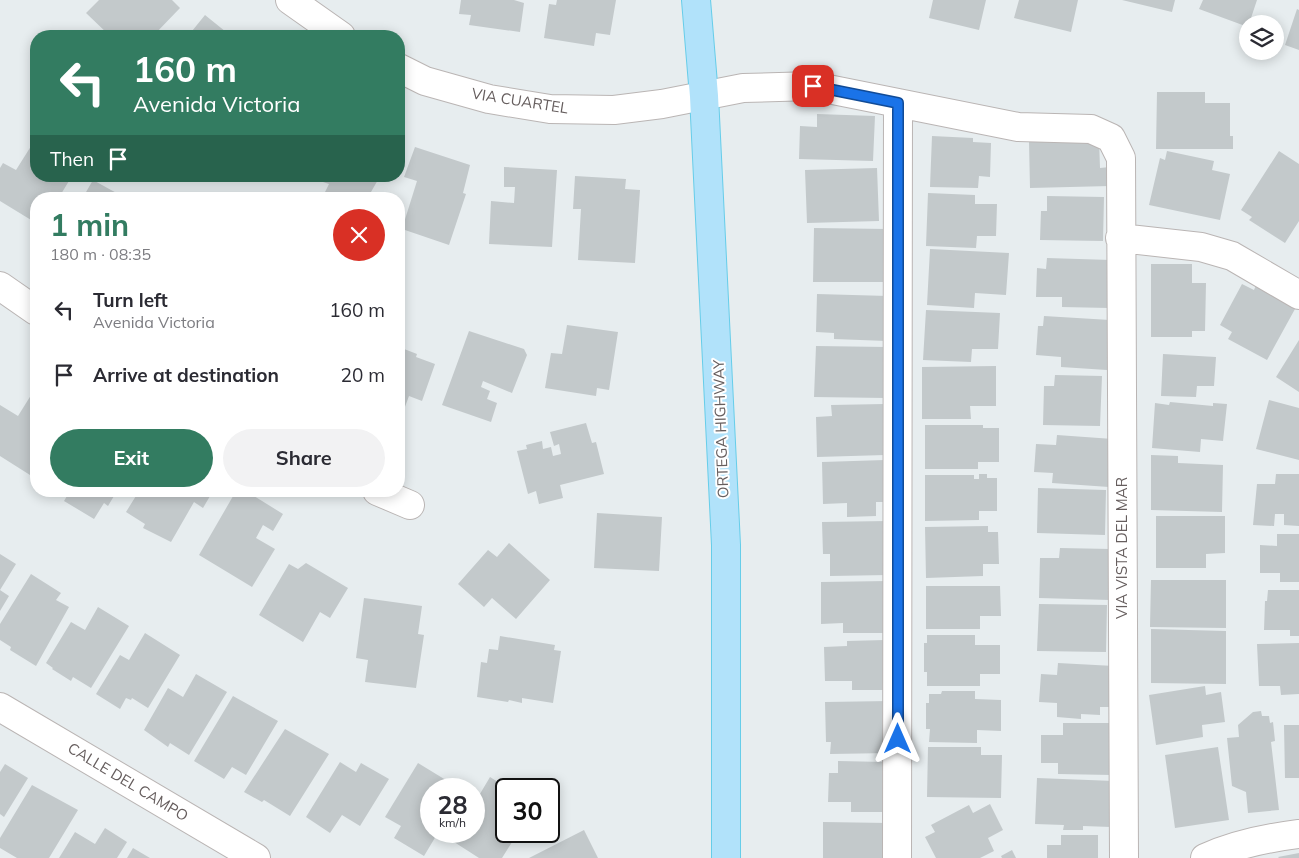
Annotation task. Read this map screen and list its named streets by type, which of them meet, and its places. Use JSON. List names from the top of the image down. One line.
{"streets":{"main road":["ORTEGA HIGHWAY"],"street":["VIA CUARTEL","VIA VISTA DEL MAR","CALLE DEL CAMPO"]},"crossings":[["VIA CUARTEL","ORTEGA HIGHWAY"],["VIA CUARTEL","VIA VISTA DEL MAR"]],"page":{"turn":["160 m","Avenida Victoria"],"then":"Then","heading":["1 min","180 m · 08:35"],"list":[{"name":"Turn left","note":"Avenida Victoria","value":"160 m"},{"name":"Arrive at destination","value":"20 m"}],"buttons":["Exit","Share"],"speed":"28 km/h","limit":"30"}}
